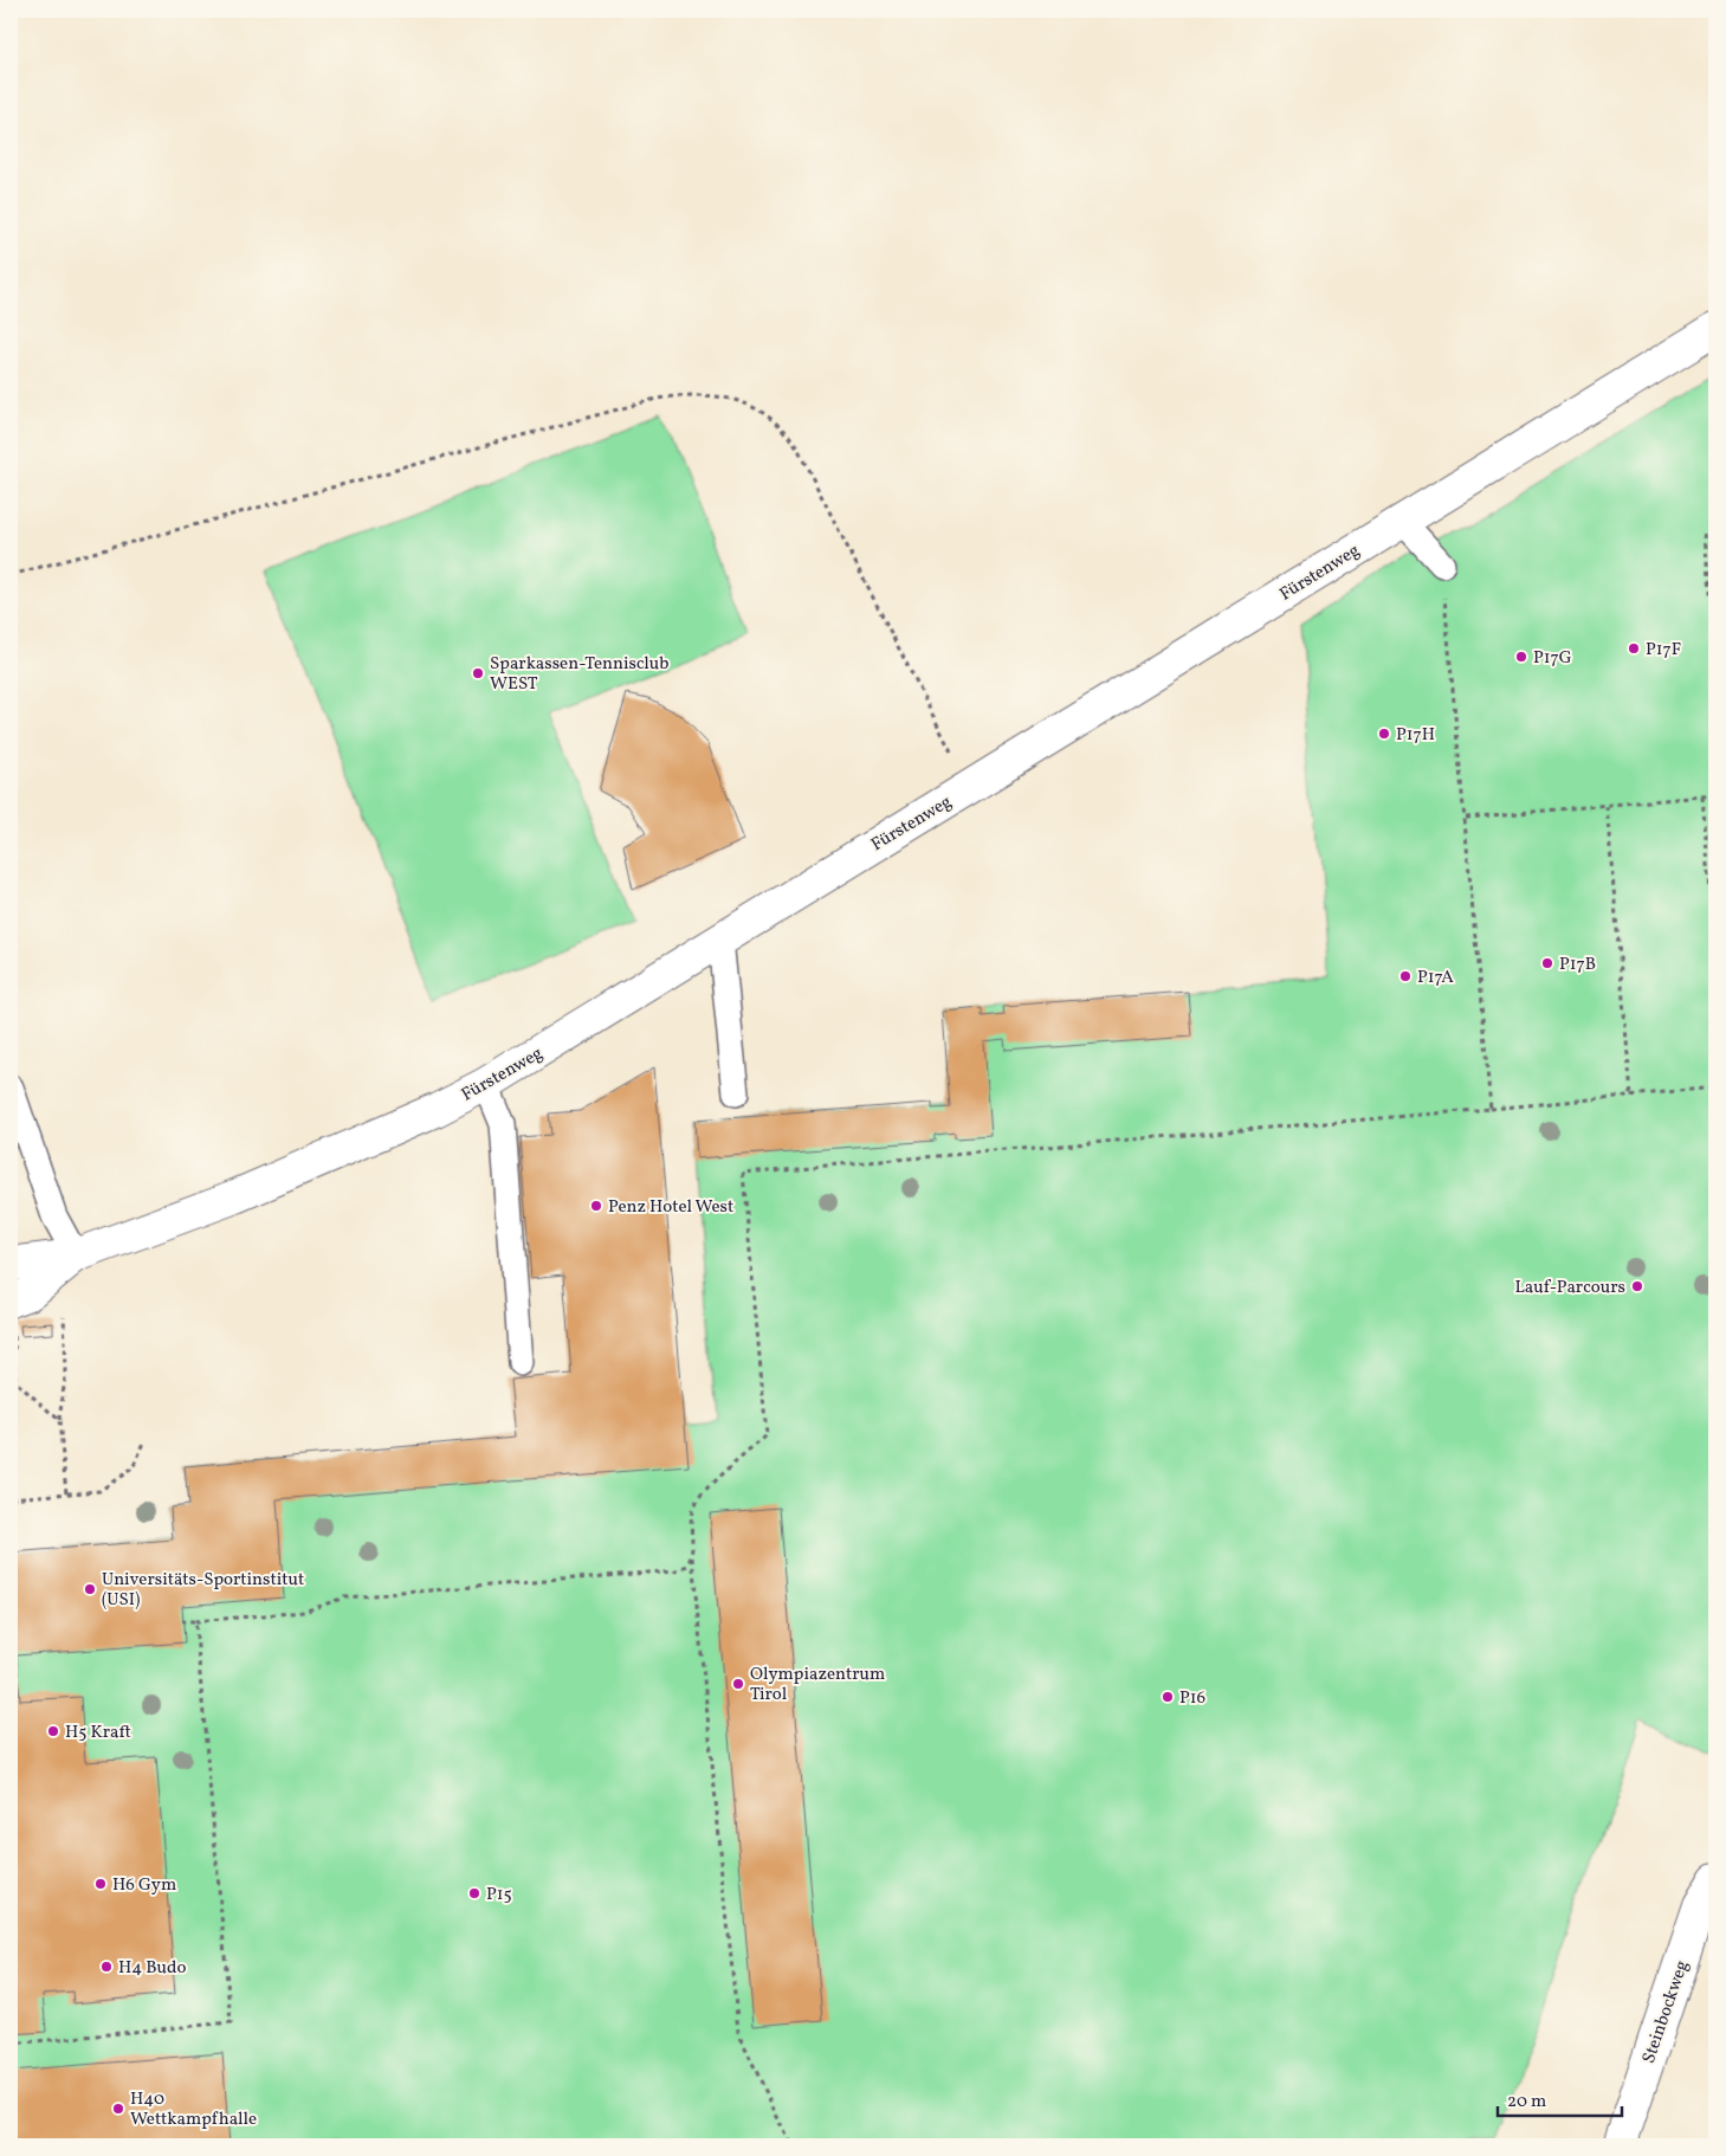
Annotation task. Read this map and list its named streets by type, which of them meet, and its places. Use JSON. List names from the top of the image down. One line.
{"streets":{"street":["Fürstenweg","Steinbockweg"]},"places":["P17F","P17G","Sparkassen-Tennisclub WEST","P17H","P17B","P17A","Penz Hotel West","Lauf-Parcours","Universitäts-Sportinstitut (USI)","Olympiazentrum Tirol","P16","H5 Kraft","H6 Gym","P15","H4 Budo","H40 Wettkampfhalle"],"scale_bar":"20 m"}
